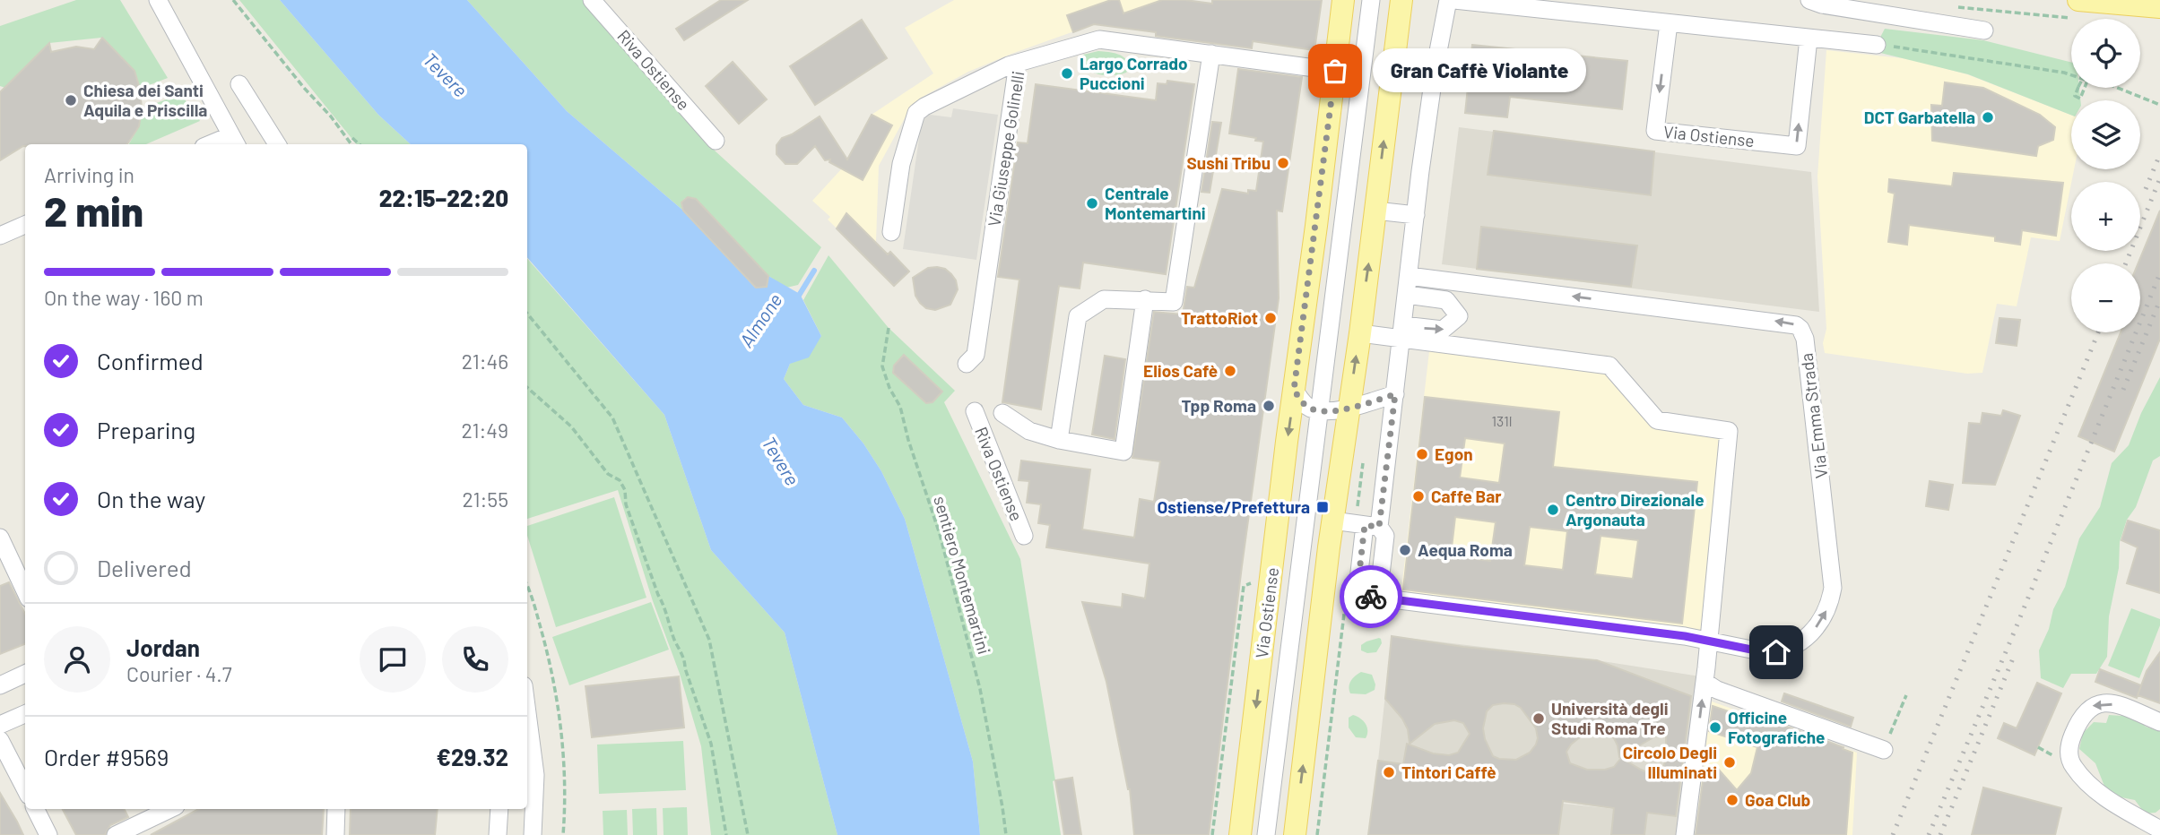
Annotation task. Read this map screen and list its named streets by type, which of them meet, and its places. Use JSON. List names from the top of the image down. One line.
{"streets":{"main road":["Via Ostiense"],"street":["Riva Ostiense","Via Giuseppe Golinelli","Via Emma Strada"],"path":["sentiero Montemartini"]},"crossings":[["Via Ostiense","Via Giuseppe Golinelli"]],"water":["Tevere","Almone"],"places":{"other":["Gran Caffè Violante","Largo Corrado Puccioni","Chiesa dei Santi Aquila e Priscilla","DCT Garbatella","Sushi Tribu","Centrale Montemartini","TrattoRiot","Elios Cafè","Tpp Roma","Egon","Caffe Bar","Centro Direzionale Argonauta","Aequa Roma","Università degli Studi Roma Tre","Officine Fotografiche","Circolo Degli Illuminati","Tintori Caffè","Goa Club"],"transit":["Ostiense/Prefettura"]},"house_numbers":["131l"],"page":{"map_buttons":["+","−"],"bubble":"Gran Caffè Violante","heading":["2 min","Arriving in","22:15–22:20"],"panel":["Jordan","Courier · 4.7","Order #9569","€29.32"],"bar":"On the way · 160 m","list":[["Confirmed","21:46"],["Preparing","21:49"],["On the way","21:55"],"Delivered"]}}
